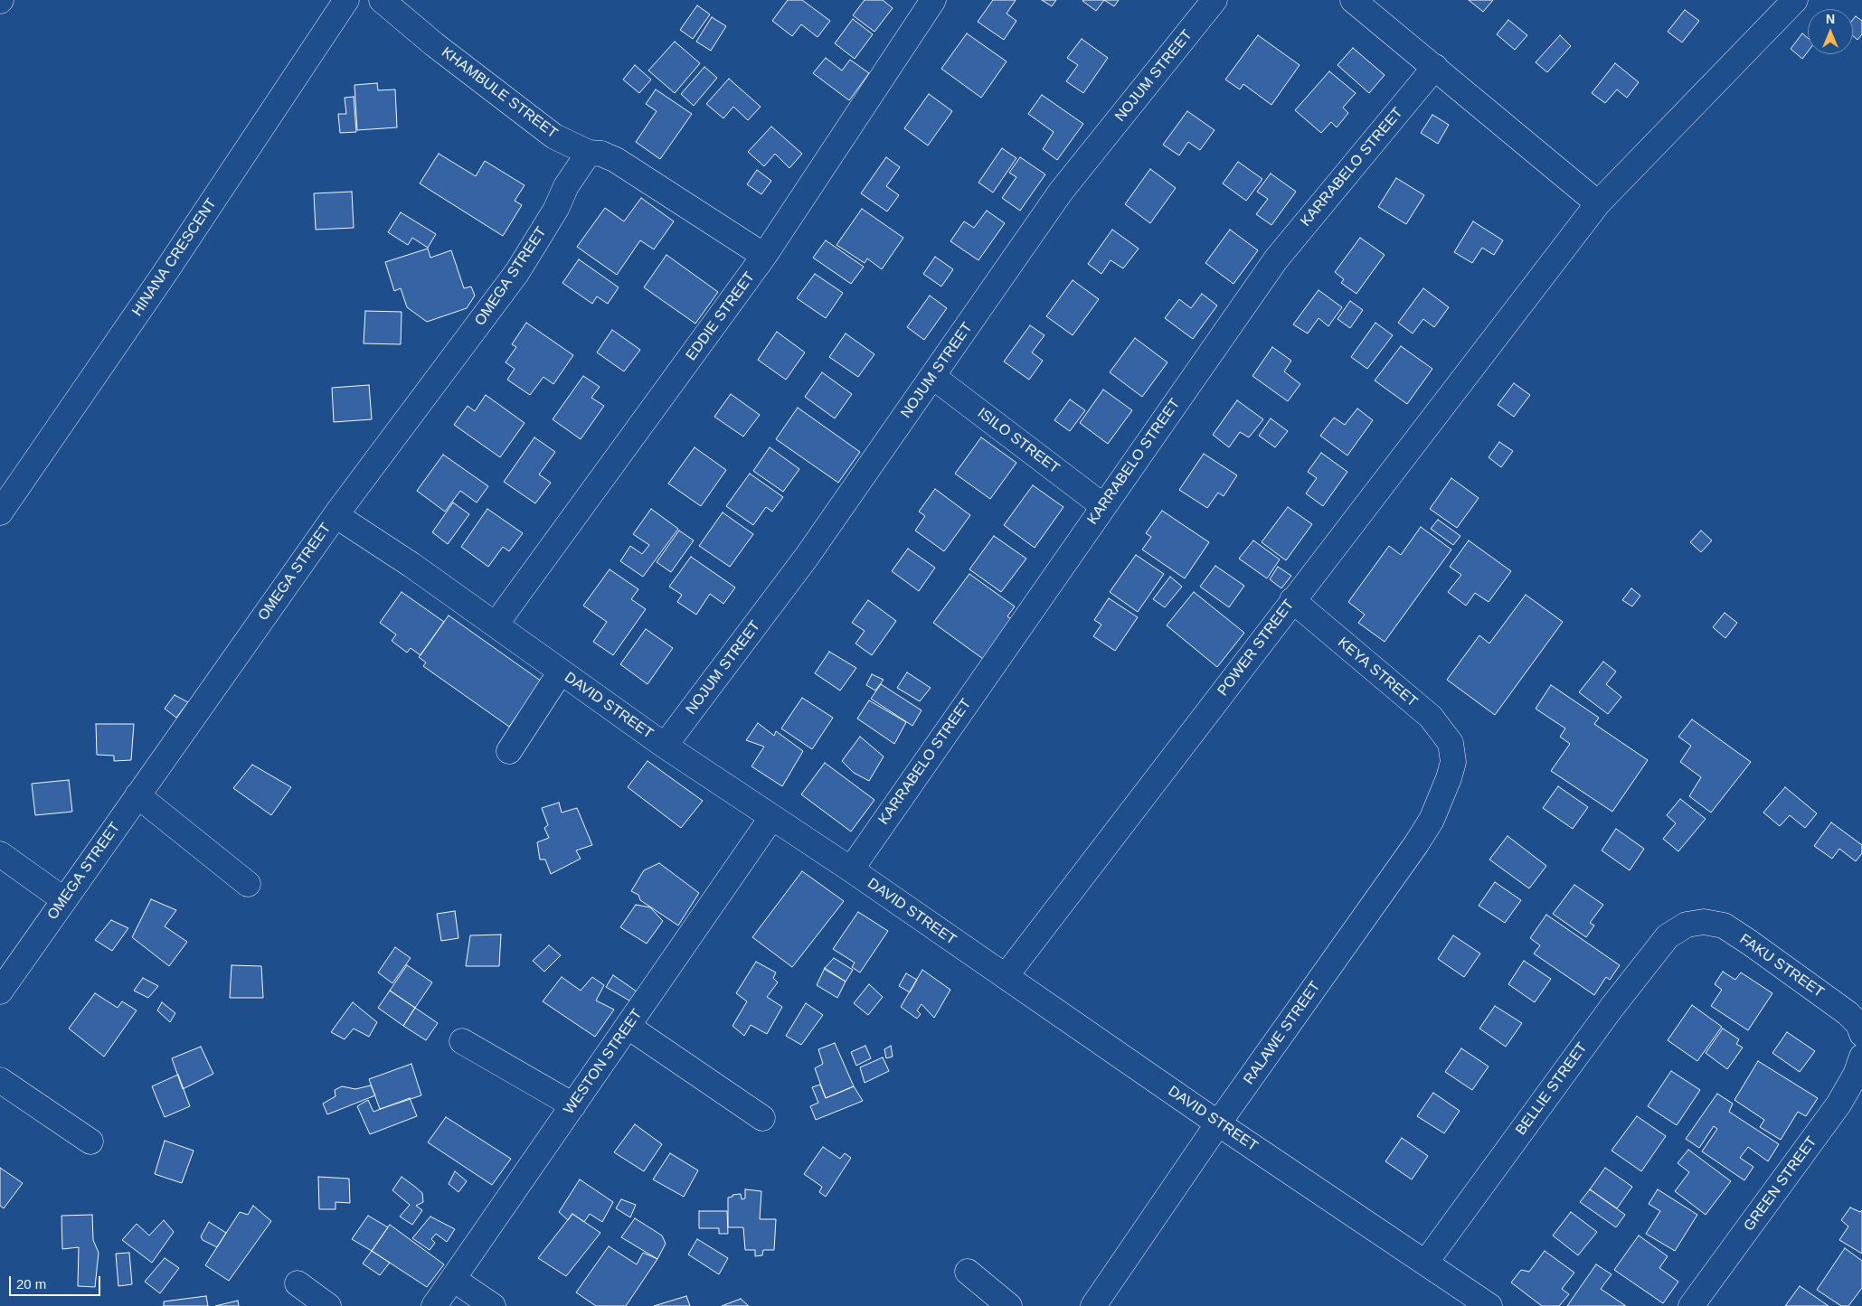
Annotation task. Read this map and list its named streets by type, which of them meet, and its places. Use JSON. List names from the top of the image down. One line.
{"streets":{"street":["NOJUM STREET","KHAMBULE STREET","KARRABELO STREET","HINANA CRESCENT","OMEGA STREET","EDDIE STREET","ISILO STREET","POWER STREET","KEYA STREET","DAVID STREET","FAKU STREET","RALAWE STREET","WESTON STREET","BELLIE STREET","GREEN STREET"]},"crossings":[["NOJUM STREET","ISILO STREET"],["NOJUM STREET","DAVID STREET"],["KHAMBULE STREET","OMEGA STREET"],["KHAMBULE STREET","EDDIE STREET"],["KARRABELO STREET","ISILO STREET"],["KARRABELO STREET","DAVID STREET"],["OMEGA STREET","DAVID STREET"],["EDDIE STREET","DAVID STREET"],["POWER STREET","KEYA STREET"],["POWER STREET","DAVID STREET"],["KEYA STREET","RALAWE STREET"],["DAVID STREET","RALAWE STREET"],["DAVID STREET","WESTON STREET"],["DAVID STREET","BELLIE STREET"],["FAKU STREET","BELLIE STREET"]],"scale_bar":"20 m","north":"top"}
